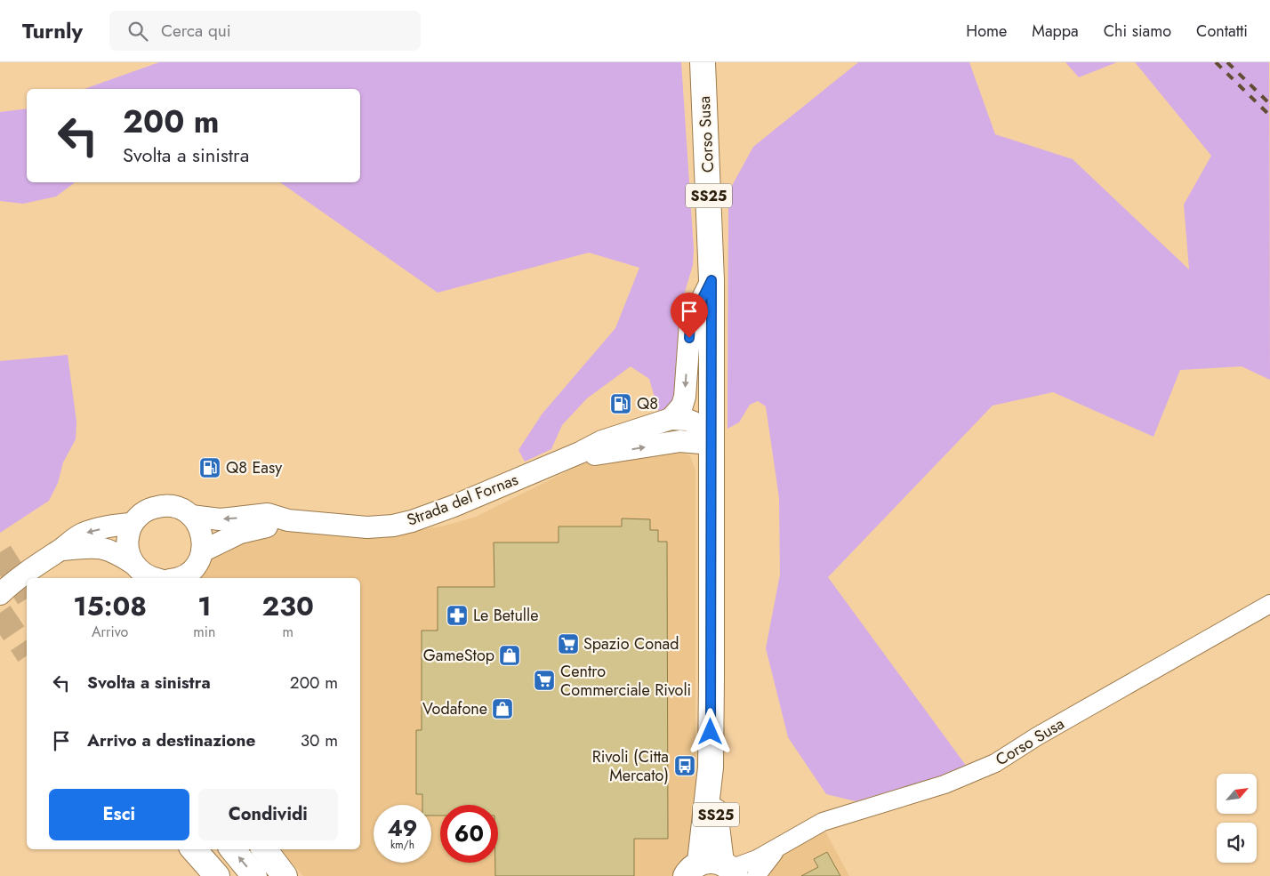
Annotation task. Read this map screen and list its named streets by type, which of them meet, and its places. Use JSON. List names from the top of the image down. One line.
{"streets":{"main road":["Corso Susa","SS25"],"street":["Strada del Fornas"]},"crossings":[["Corso Susa","Strada del Fornas"]],"places":{"fuel station":["Q8","Q8 Easy"],"pharmacy":["Le Betulle"],"supermarket":["Spazio Conad","Centro Commerciale Rivoli"],"shop":["GameStop","Vodafone"],"bus stop":["Rivoli (Citta Mercato)"]},"north":"top right","page":{"header":"Turnly","search":"Cerca qui","nav":["Home","Mappa","Chi siamo","Contatti"],"turn":["200 m","Svolta a sinistra"],"eta":["15:08","Arrivo","1","min","230","m"],"list":[{"name":"Svolta a sinistra","value":"200 m"},{"name":"Arrivo a destinazione","value":"30 m"}],"buttons":["Esci","Condividi"],"speed":"49 km/h","limit":"60"}}
